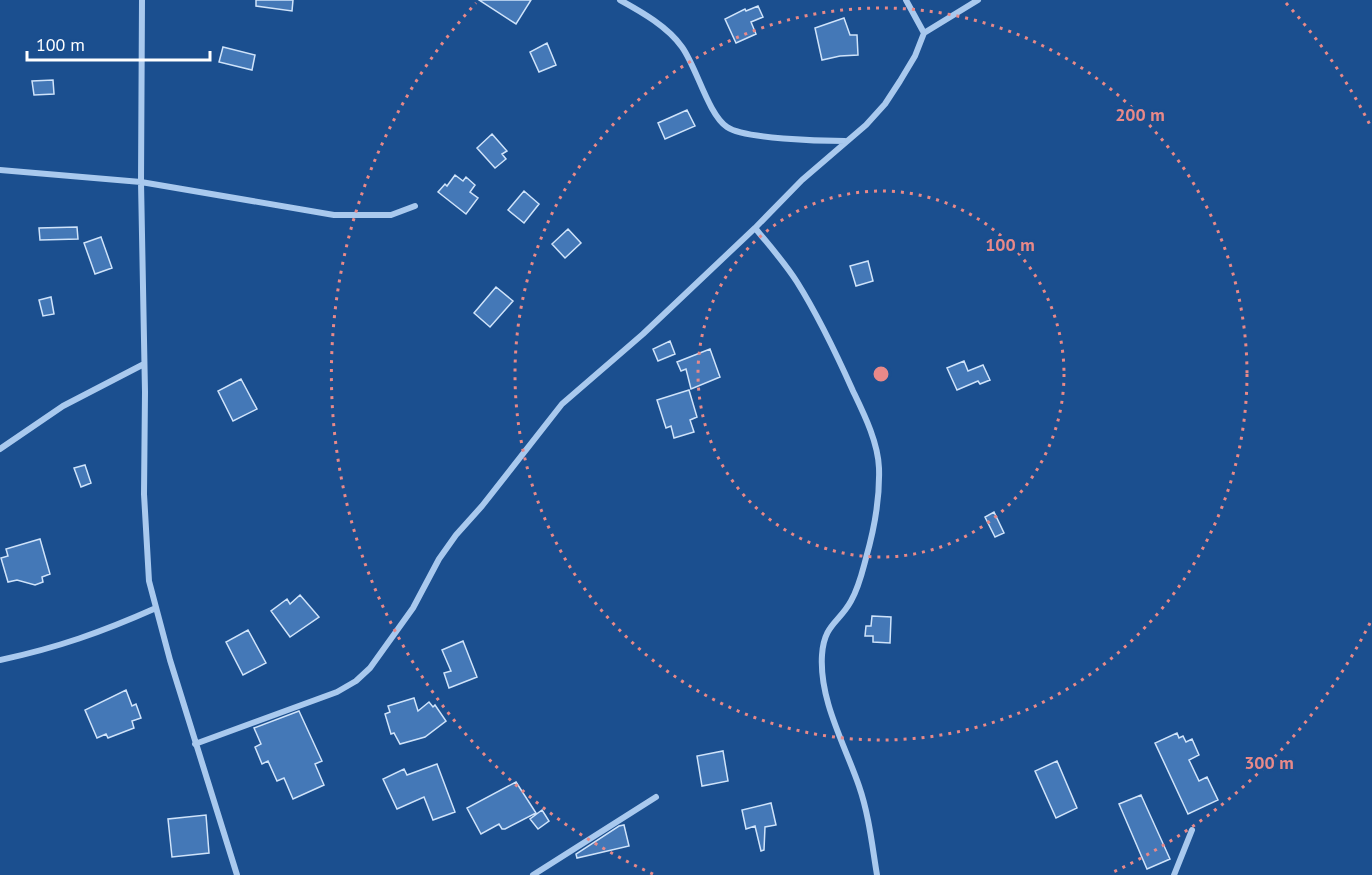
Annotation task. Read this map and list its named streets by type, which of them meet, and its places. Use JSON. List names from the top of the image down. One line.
{"scale_bar":"100 m","rings":["200 m","100 m","300 m"]}
